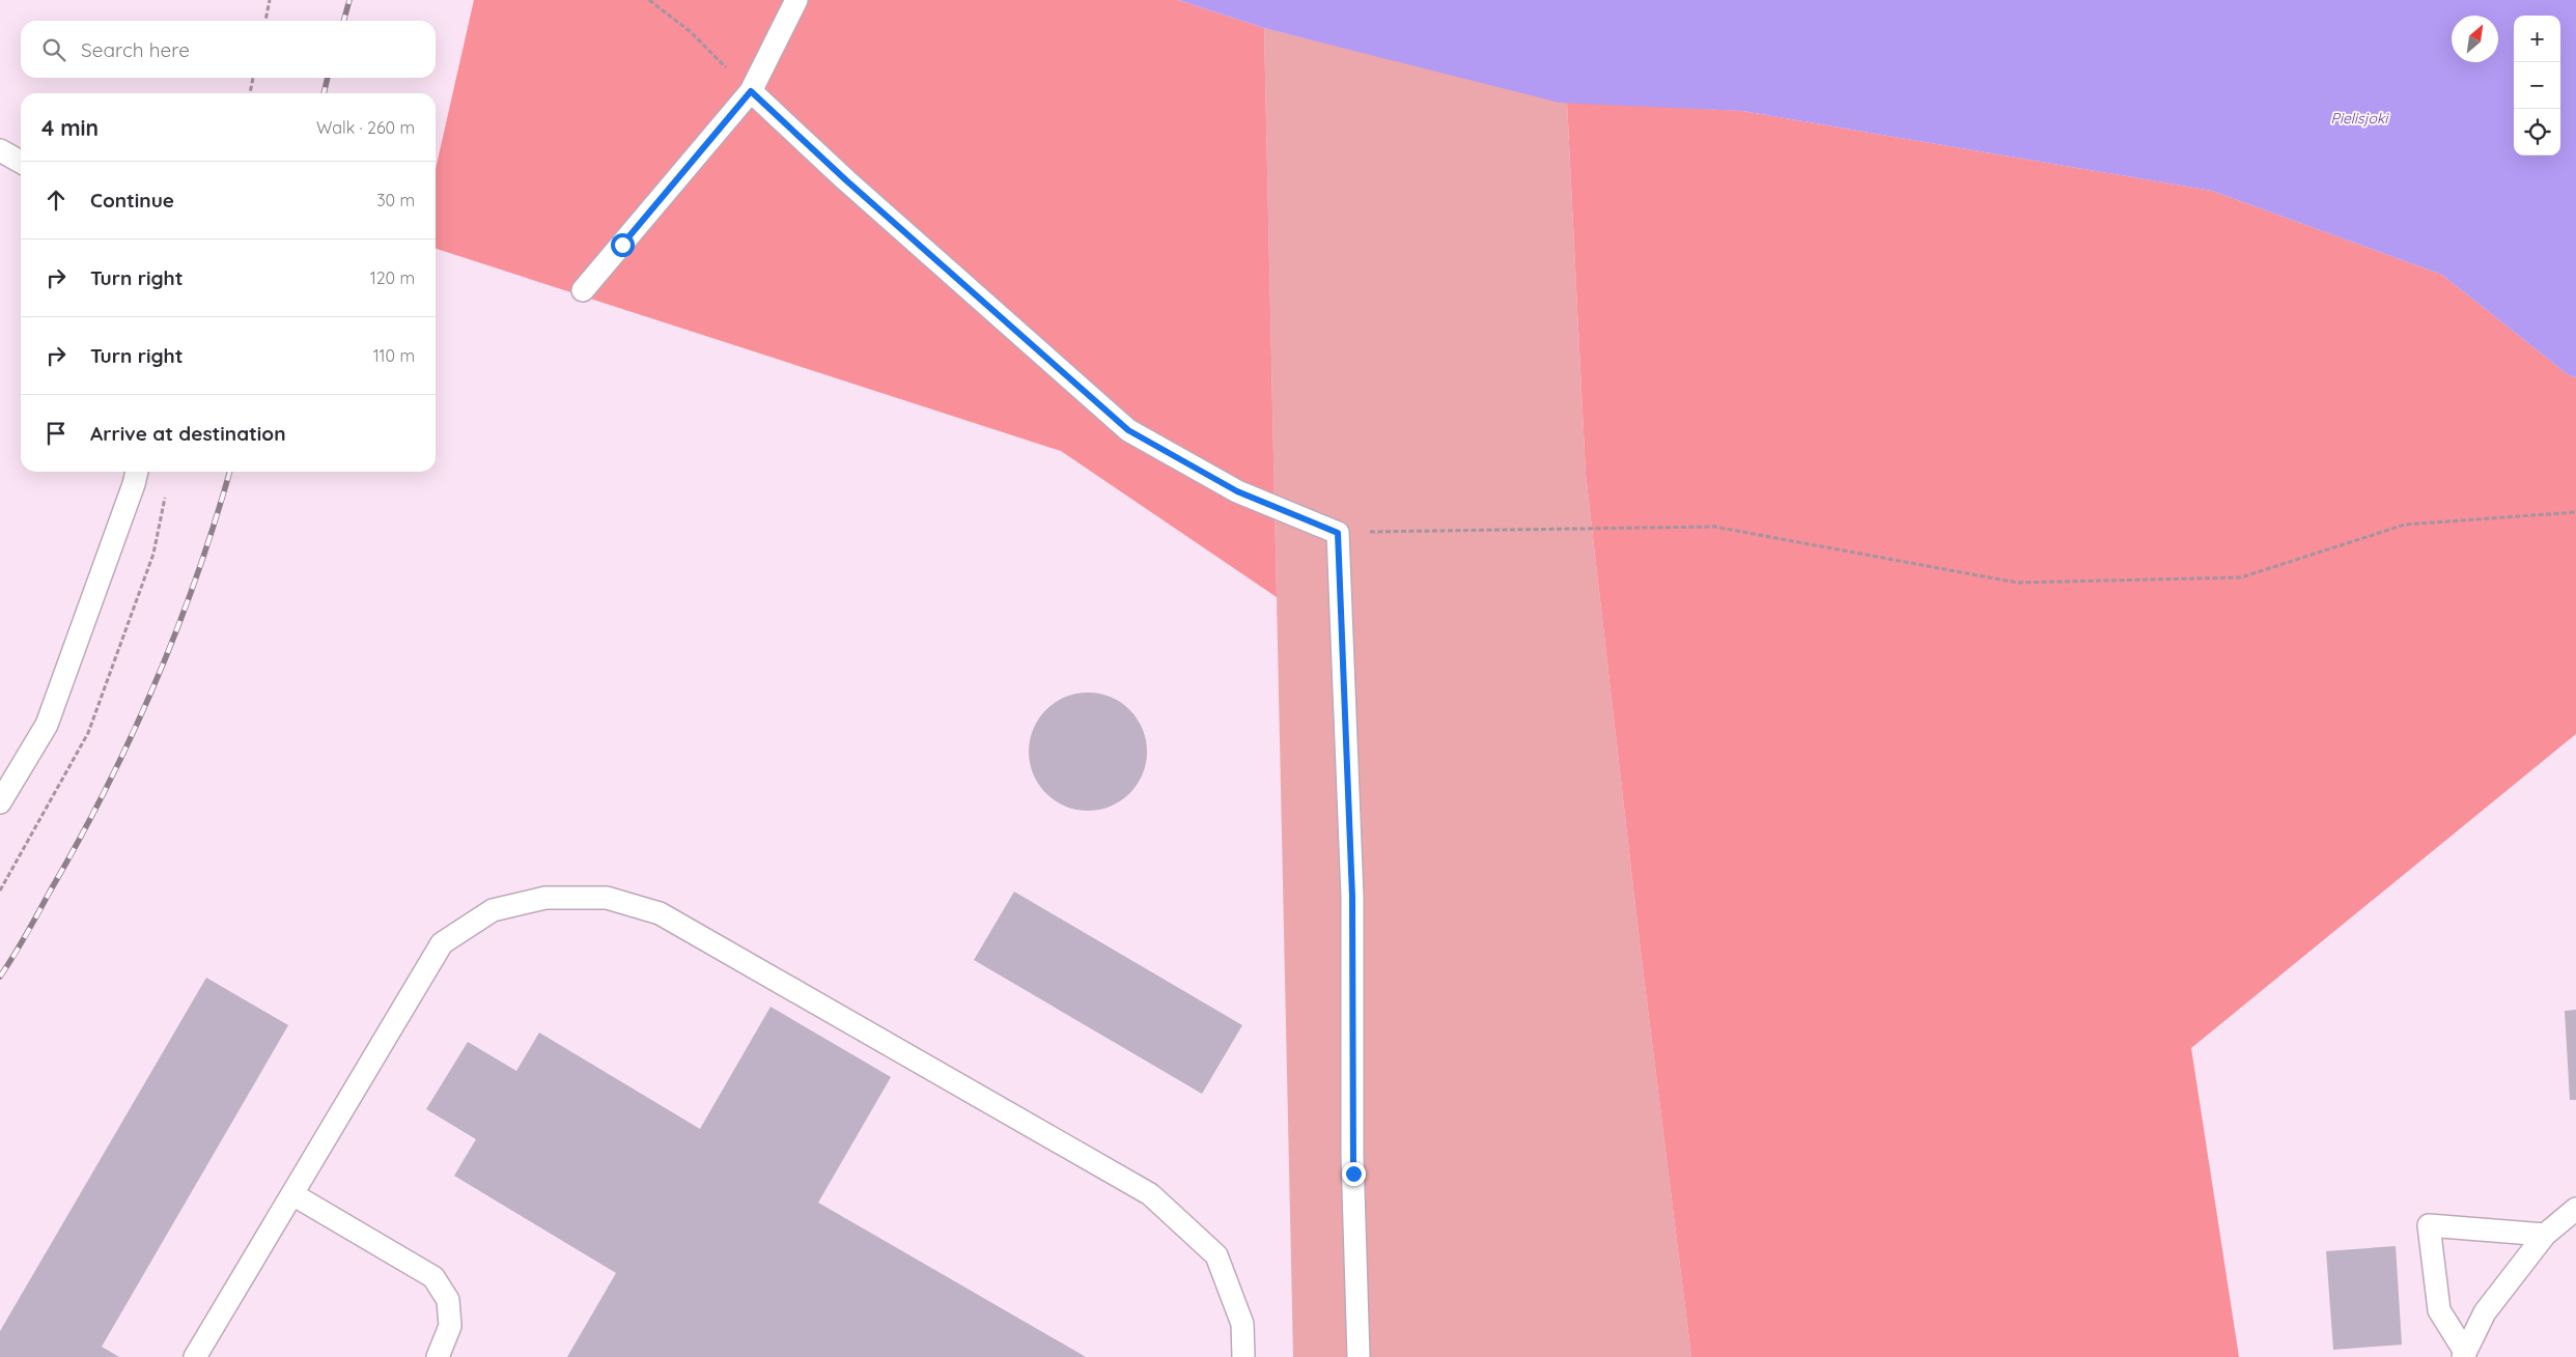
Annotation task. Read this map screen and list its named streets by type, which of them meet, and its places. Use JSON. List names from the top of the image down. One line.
{"water":["Pielisjoki"],"north":"top right","page":{"map_buttons":["+","−"],"search":"Search here","heading":["4 min","Walk · 260 m"],"list":[["Continue","30 m"],["Turn right","120 m"],["Turn right","110 m"],"Arrive at destination"]}}
